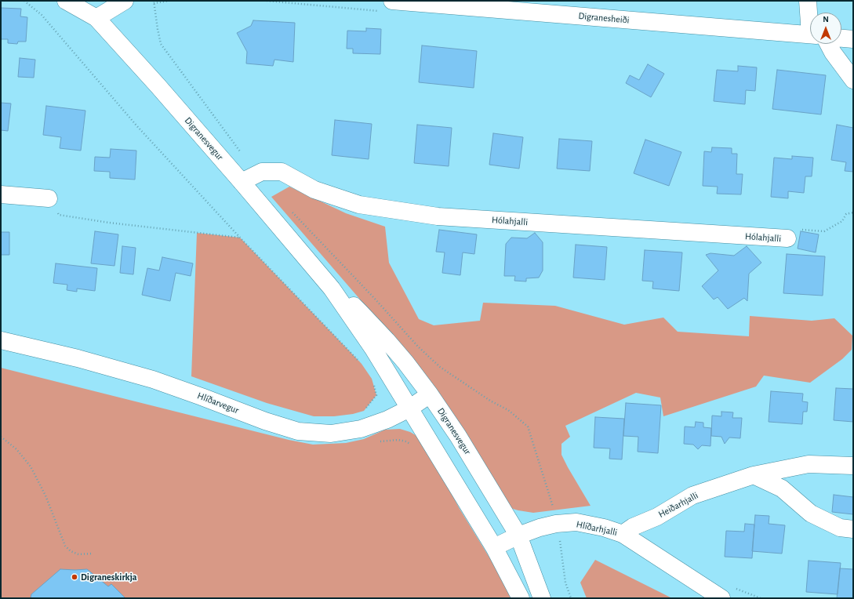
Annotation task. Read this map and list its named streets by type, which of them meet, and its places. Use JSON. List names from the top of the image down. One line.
{"streets":{"street":["Digranesheiði","Digranesvegur","Hólahjalli","Hlíðarvegur","Heiðarhjalli","Hlíðarhjalli"]},"crossings":[["Digranesvegur","Hólahjalli"],["Digranesvegur","Hlíðarvegur"],["Digranesvegur","Hlíðarhjalli"],["Heiðarhjalli","Hlíðarhjalli"]],"places":["Digraneskirkja"],"north":"top"}
